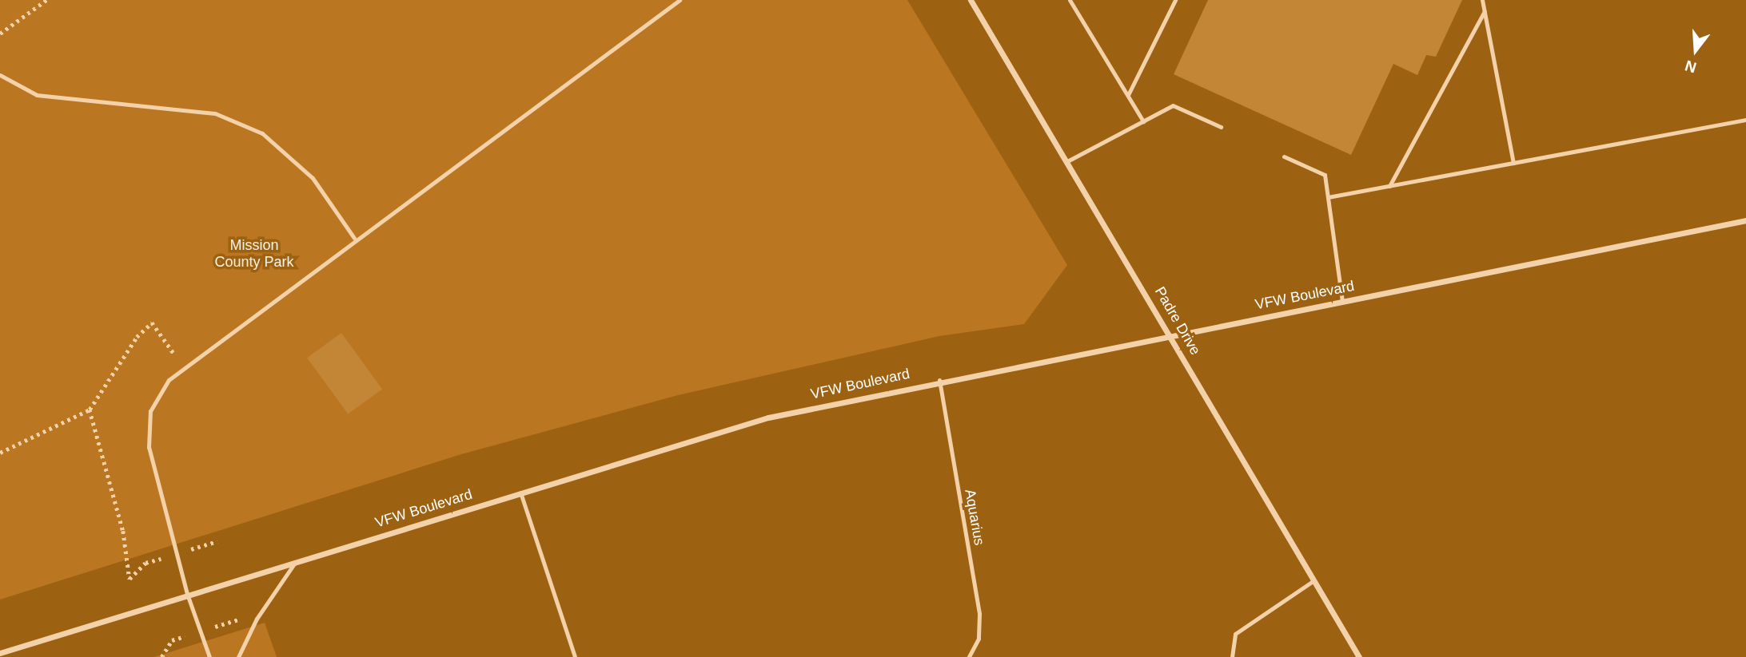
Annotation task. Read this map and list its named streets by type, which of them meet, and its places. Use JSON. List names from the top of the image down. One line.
{"streets":{"street":["VFW Boulevard","Padre Drive"],"lane":["Aquarius"]},"crossings":[["VFW Boulevard","Padre Drive"],["VFW Boulevard","Aquarius"]],"parks":["Mission County Park"],"north":"bottom"}
